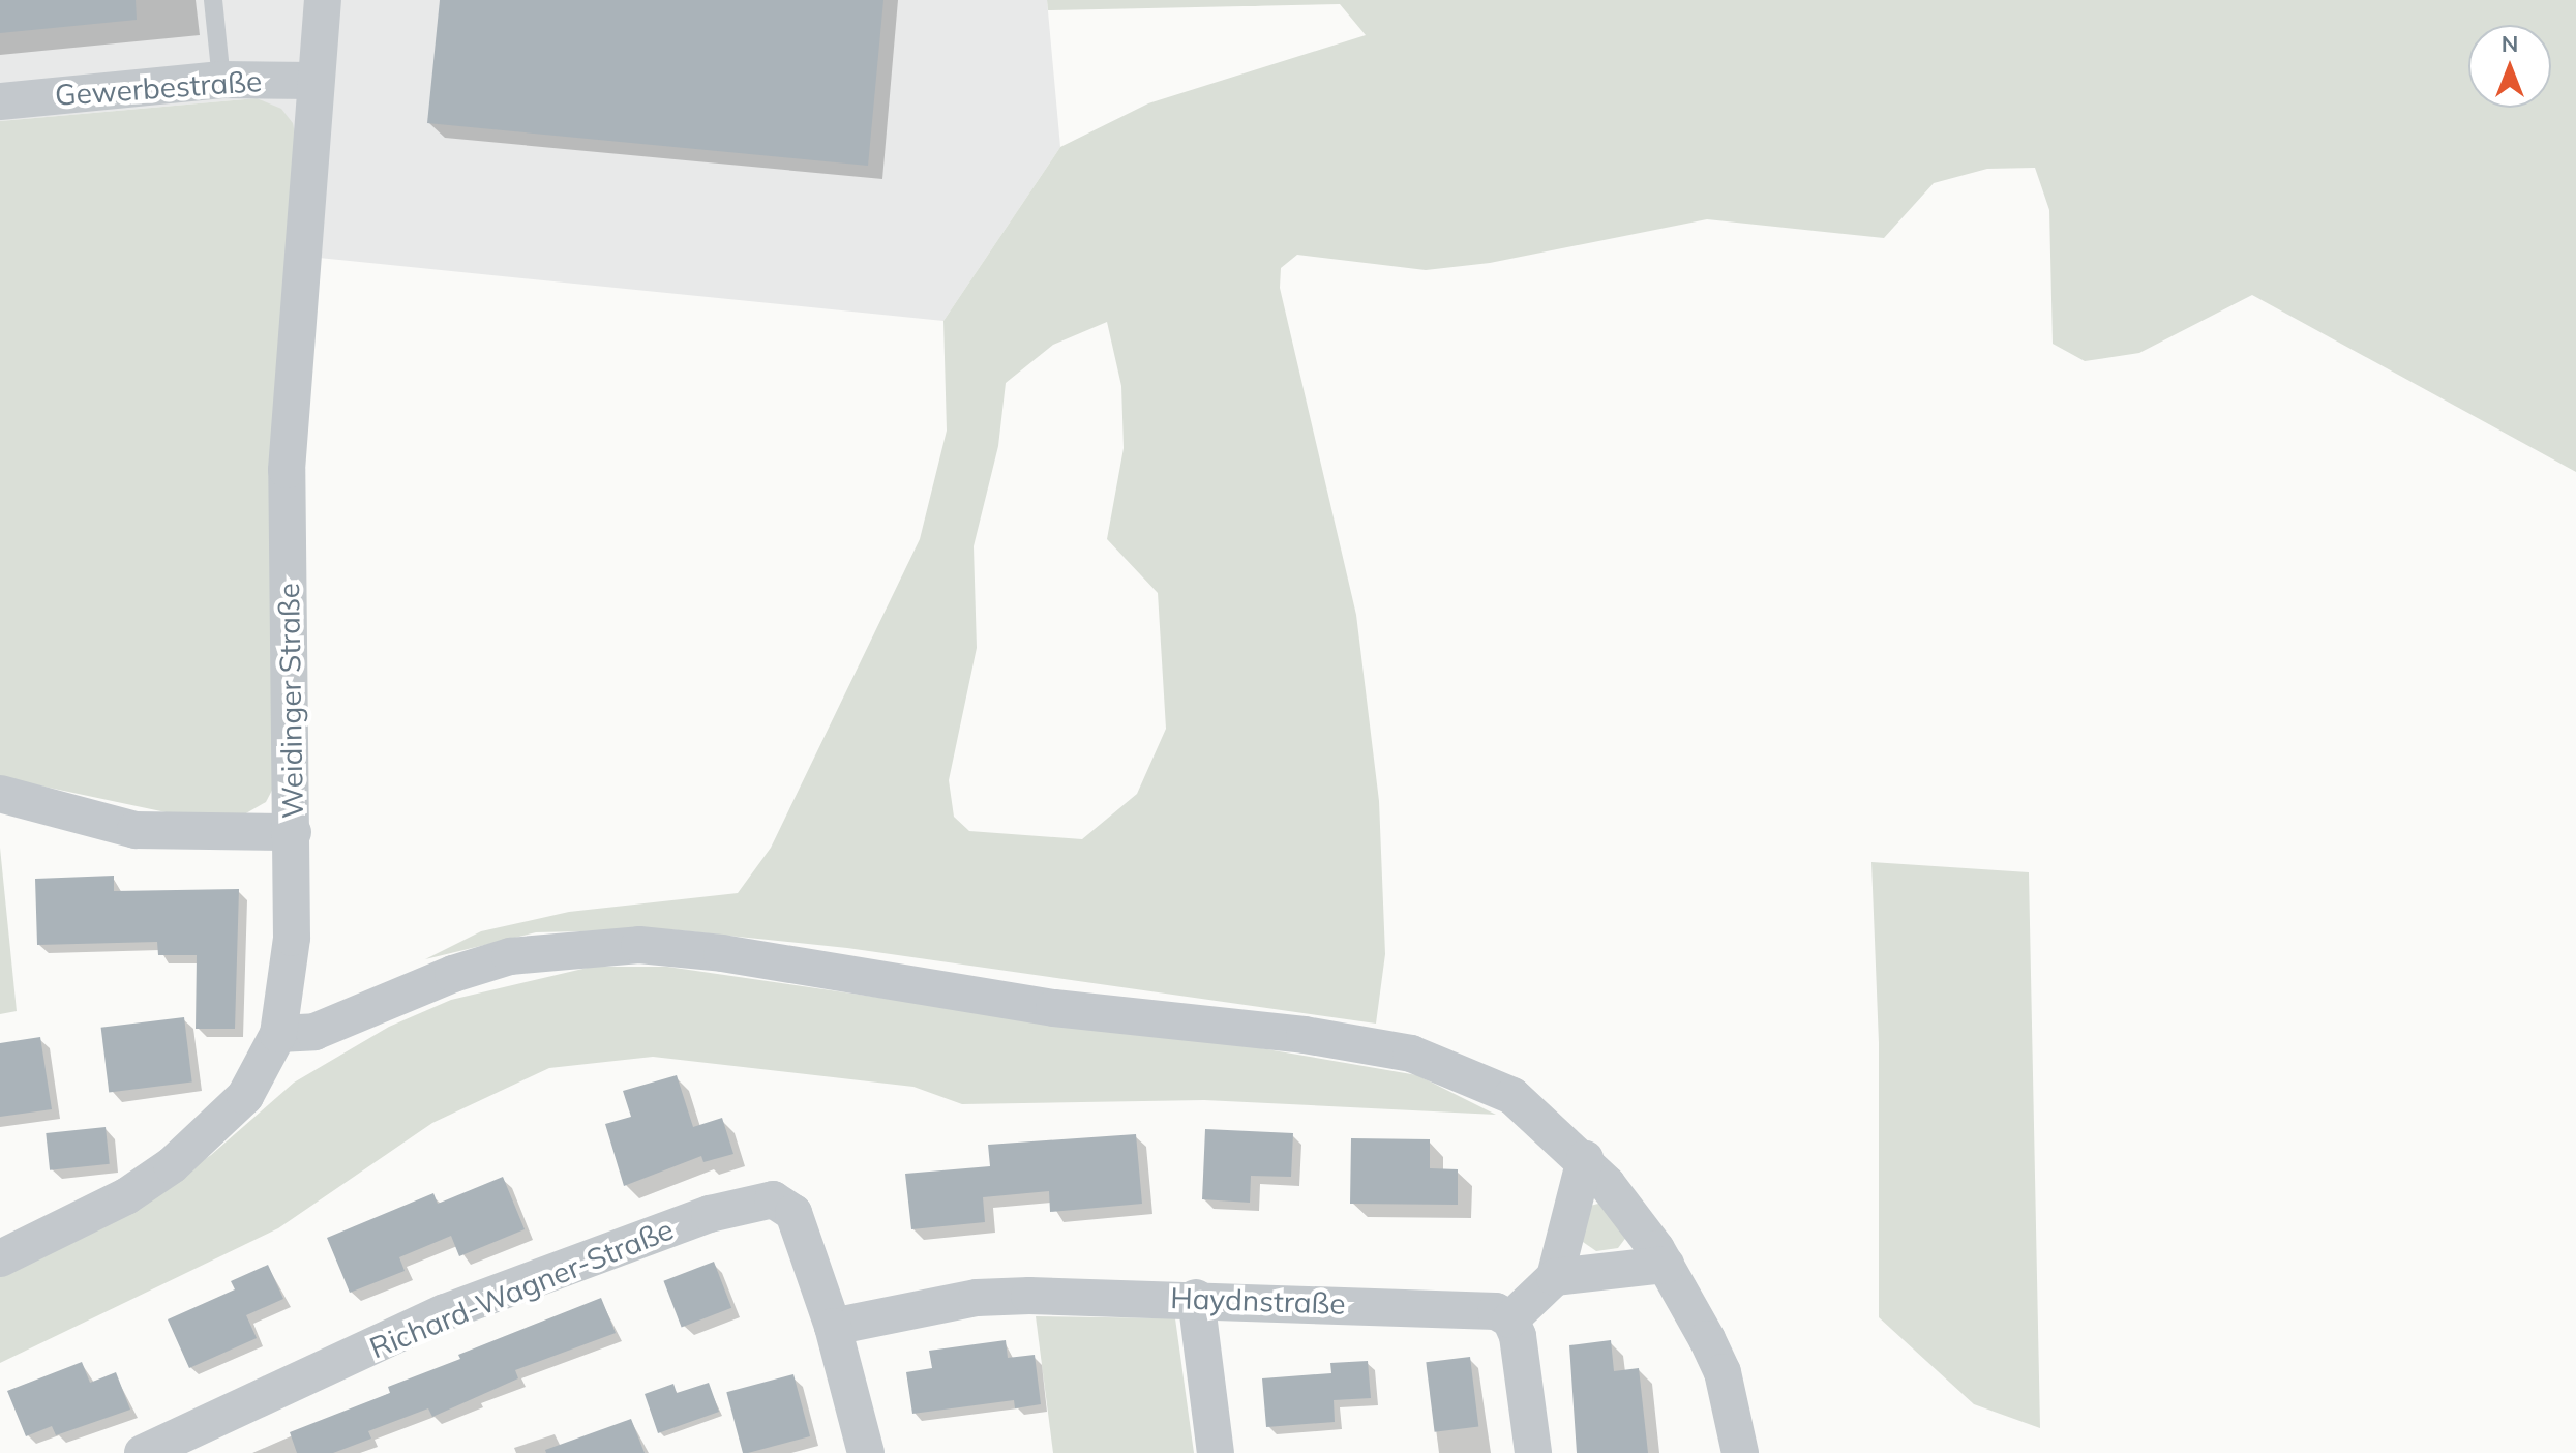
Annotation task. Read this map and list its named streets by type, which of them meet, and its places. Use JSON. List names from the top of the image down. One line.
{"streets":{"street":["Gewerbestraße","Weidinger Straße","Richard-Wagner-Straße","Haydnstraße"]},"crossings":[["Gewerbestraße","Weidinger Straße"],["Richard-Wagner-Straße","Haydnstraße"]],"north":"top"}
